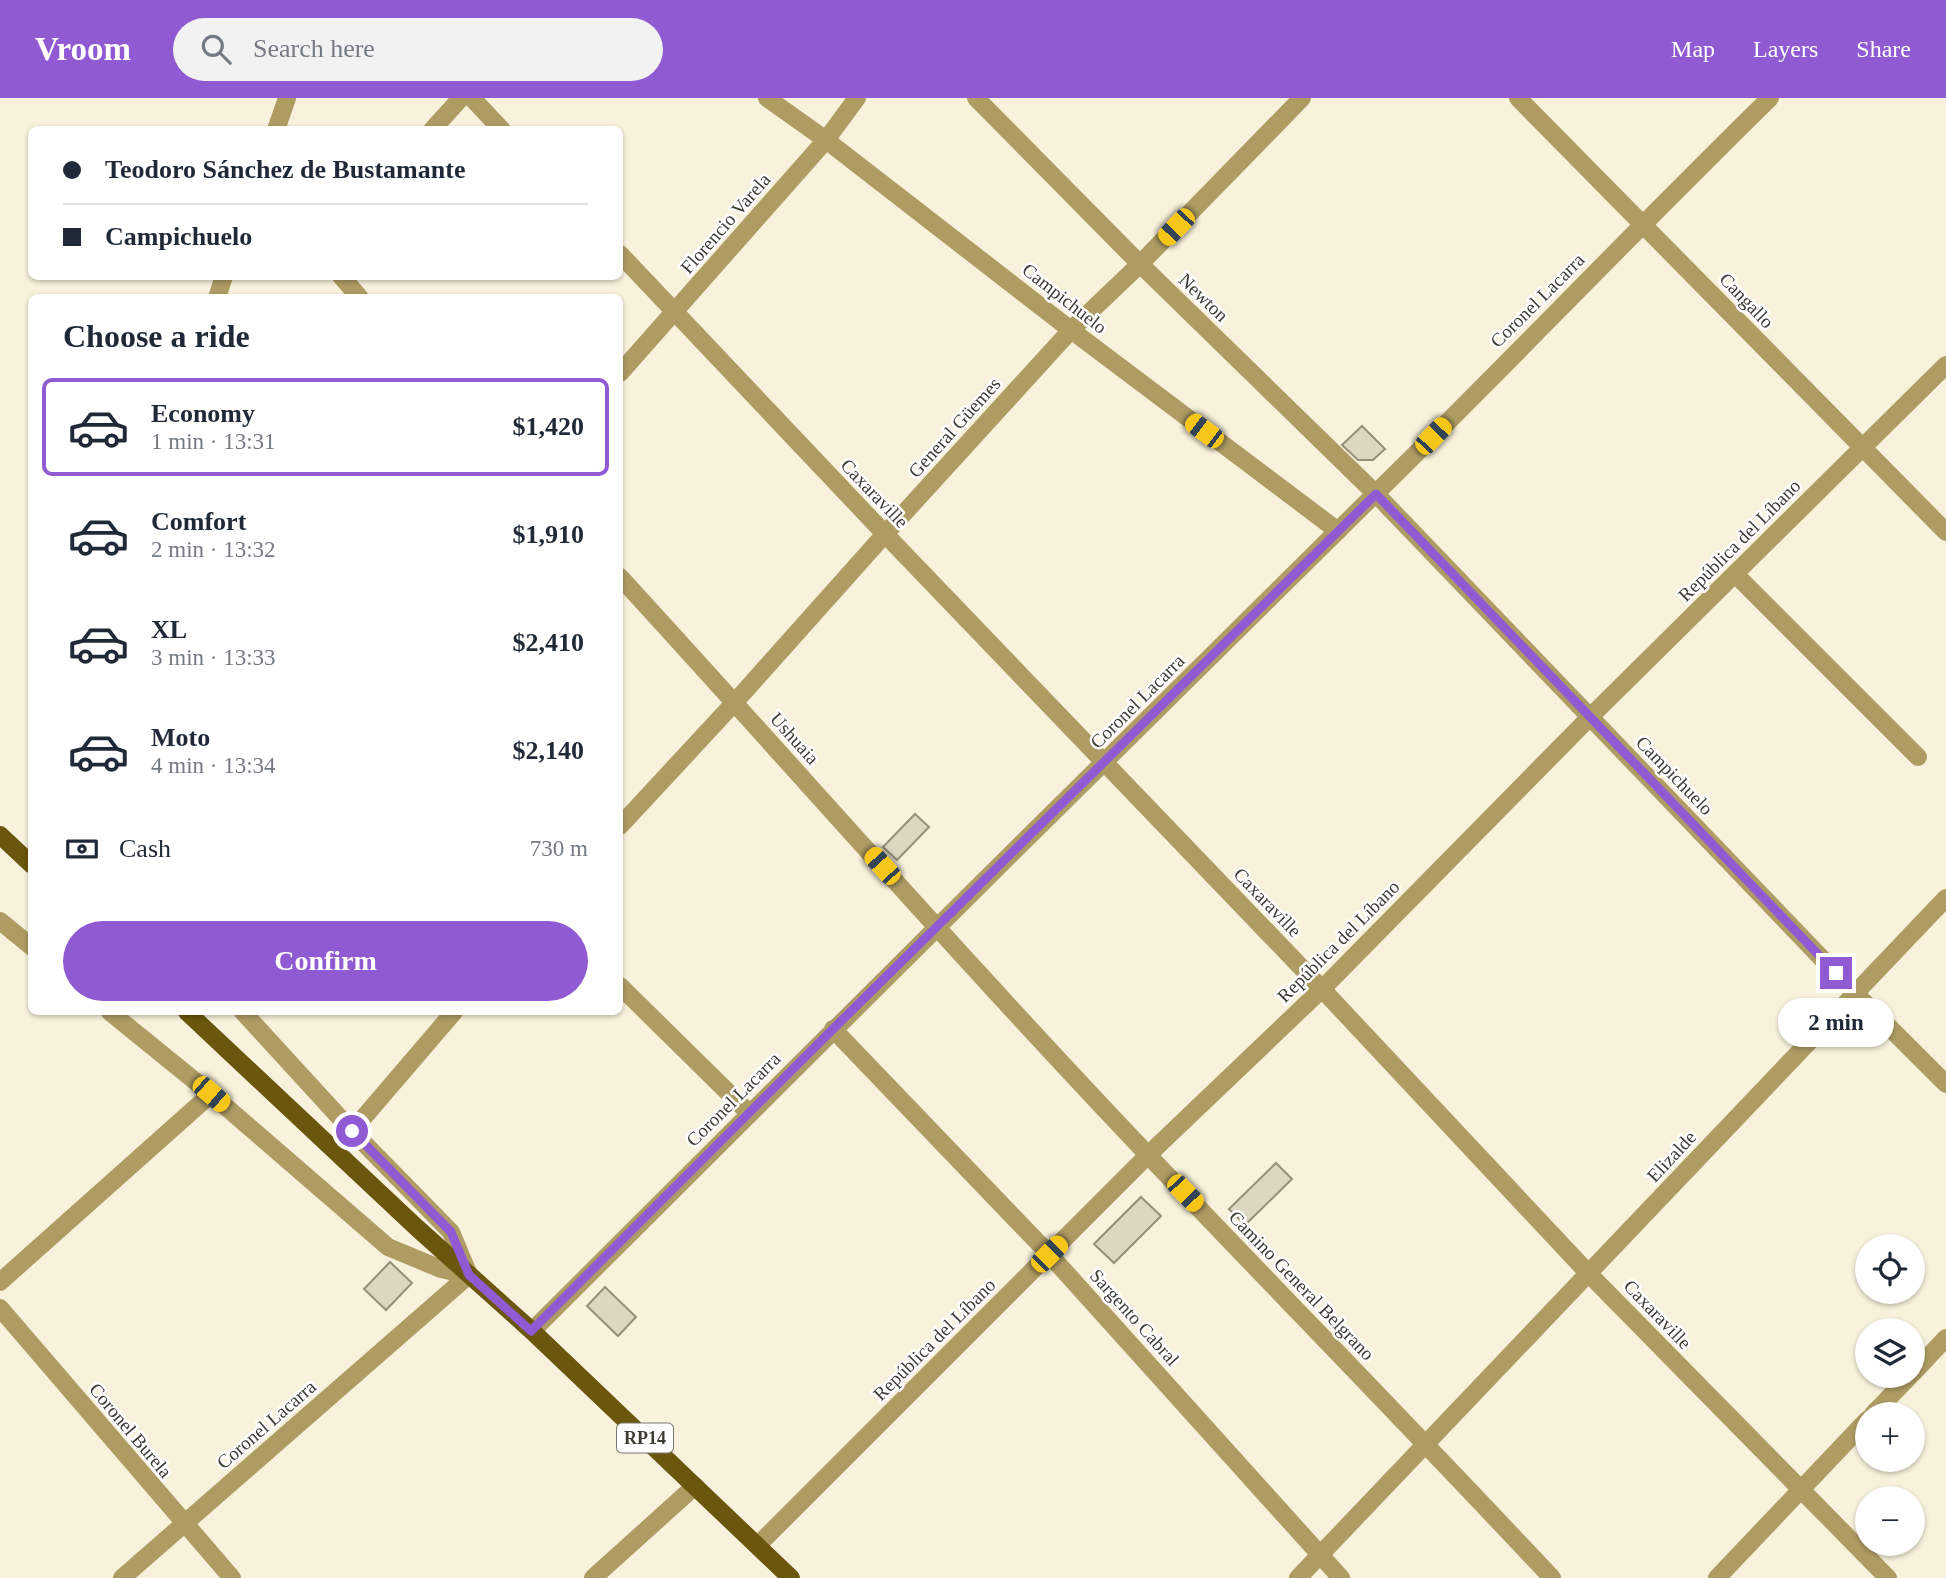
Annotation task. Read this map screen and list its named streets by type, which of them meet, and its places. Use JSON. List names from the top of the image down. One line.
{"streets":{"main road":["RP14"],"street":["Florencio Varela","Newton","Campichuelo","Coronel Lacarra","Cangallo","General Güemes","Caxaraville","República del Líbano","Ushuaia","Elizalde","Camino General Belgrano","Sargento Cabral","Coronel Burela"]},"crossings":[["Florencio Varela","Campichuelo"],["Florencio Varela","Caxaraville"],["Newton","Campichuelo"],["Newton","Coronel Lacarra"],["Newton","General Güemes"],["Campichuelo","Coronel Lacarra"],["Campichuelo","General Güemes"],["Campichuelo","República del Líbano"],["Campichuelo","Elizalde"],["Coronel Lacarra","Cangallo"],["Coronel Lacarra","Caxaraville"],["Coronel Lacarra","Ushuaia"],["Coronel Lacarra","Camino General Belgrano"],["Coronel Lacarra","Sargento Cabral"],["Coronel Lacarra","Coronel Burela"],["Coronel Lacarra","RP14"],["Cangallo","República del Líbano"],["General Güemes","Caxaraville"],["General Güemes","Ushuaia"],["Caxaraville","República del Líbano"],["Caxaraville","Elizalde"],["República del Líbano","Camino General Belgrano"],["República del Líbano","Sargento Cabral"],["República del Líbano","RP14"],["Ushuaia","Camino General Belgrano"],["Elizalde","Camino General Belgrano"],["Elizalde","Sargento Cabral"]],"page":{"header":"Vroom","search":"Search here","nav":["Map","Layers","Share"],"banner":["Teodoro Sánchez de Bustamante","Campichuelo"],"heading":"Choose a ride","list":[{"name":"Economy","note":"1 min · 13:31","value":"$1,420"},{"name":"Comfort","note":"2 min · 13:32","value":"$1,910"},{"name":"XL","note":"3 min · 13:33","value":"$2,410"},{"name":"Moto","note":"4 min · 13:34","value":"$2,140"}],"pay":["Cash","730 m"],"buttons":"Confirm","bubble":"2 min","map_buttons":["+","−"]}}
